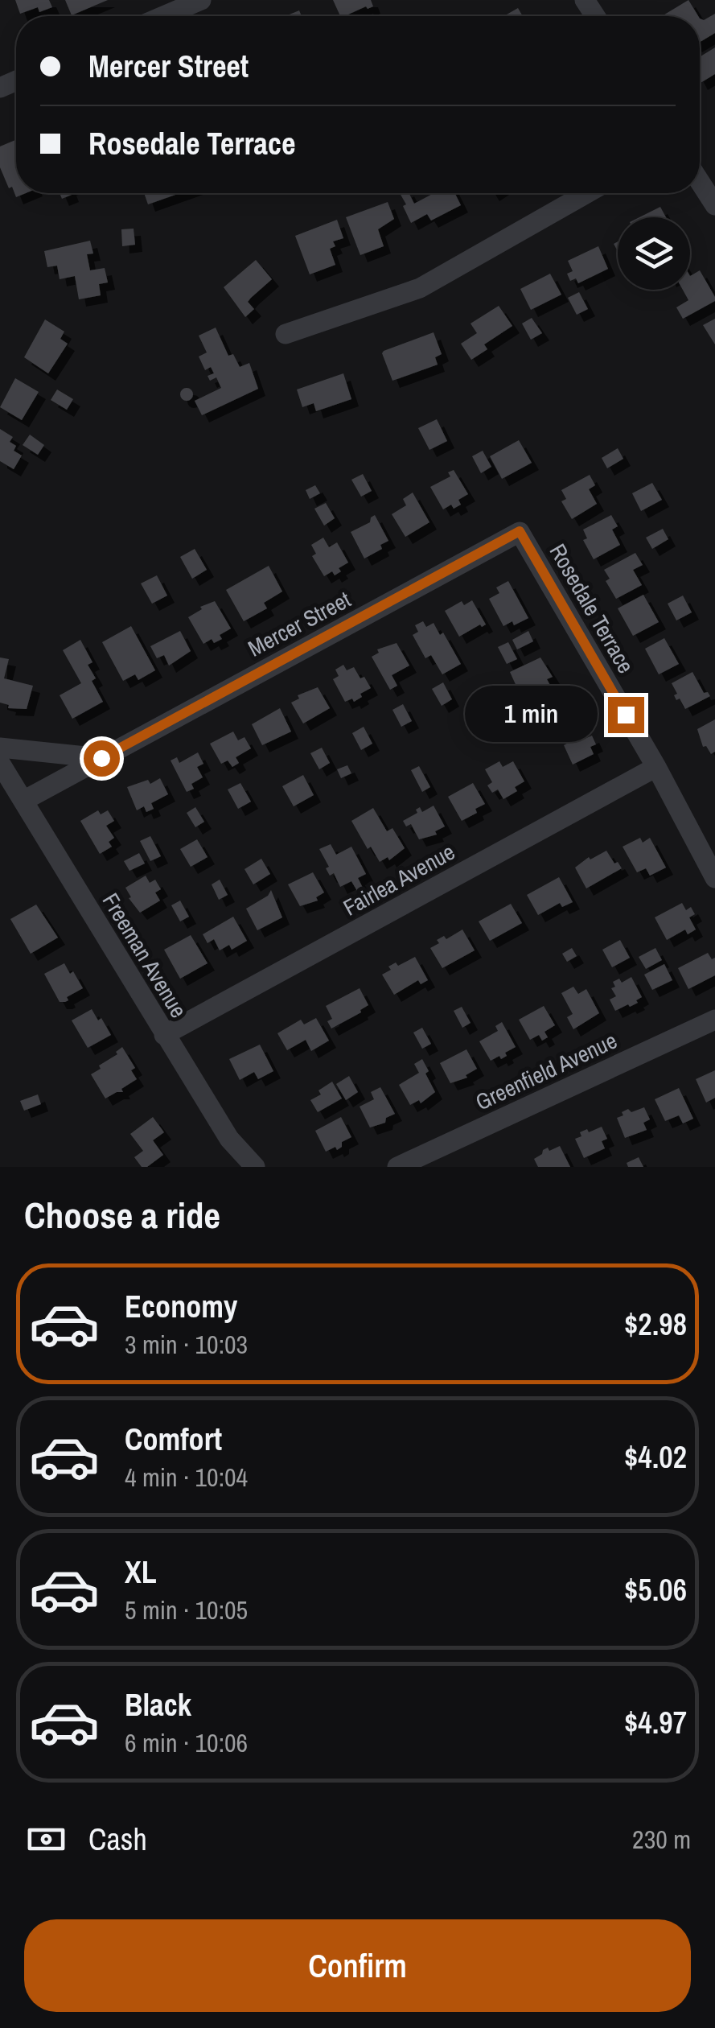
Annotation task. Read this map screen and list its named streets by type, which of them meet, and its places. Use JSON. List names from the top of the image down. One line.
{"streets":{"street":["Rosedale Terrace","Mercer Street","Fairlea Avenue","Freeman Avenue","Greenfield Avenue"]},"crossings":[["Rosedale Terrace","Mercer Street"],["Rosedale Terrace","Fairlea Avenue"],["Mercer Street","Freeman Avenue"],["Fairlea Avenue","Freeman Avenue"]],"page":{"banner":["Mercer Street","Rosedale Terrace"],"bubble":"1 min","heading":"Choose a ride","list":[{"name":"Economy","note":"3 min · 10:03","value":"$2.98"},{"name":"Comfort","note":"4 min · 10:04","value":"$4.02"},{"name":"XL","note":"5 min · 10:05","value":"$5.06"},{"name":"Black","note":"6 min · 10:06","value":"$4.97"}],"pay":["Cash","230 m"],"buttons":"Confirm"}}
